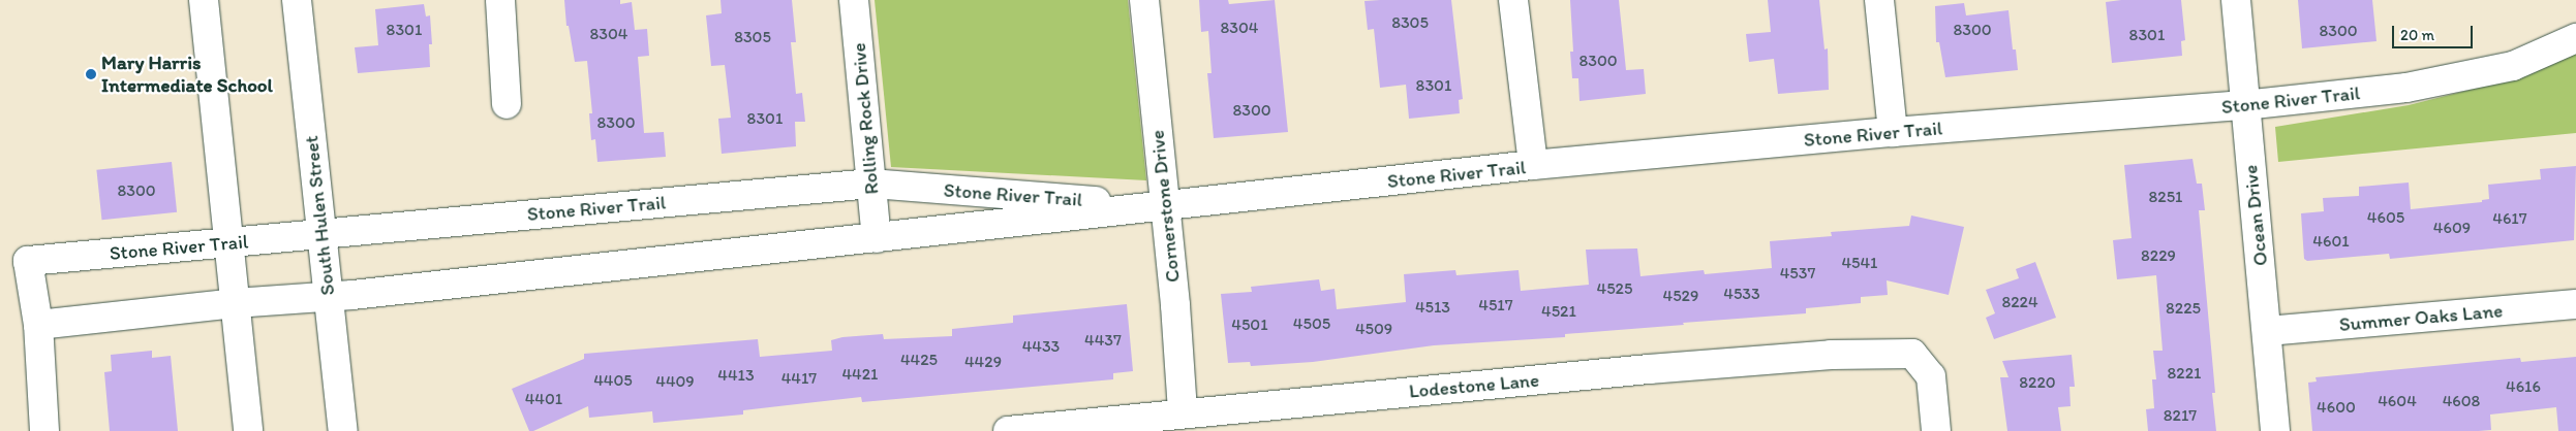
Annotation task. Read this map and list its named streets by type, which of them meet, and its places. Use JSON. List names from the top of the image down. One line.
{"streets":{"street":["Stone River Trail","Rolling Rock Drive","Cornerstone Drive","South Hulen Street","Ocean Drive","Summer Oaks Lane","Lodestone Lane"]},"crossings":[["Stone River Trail","Rolling Rock Drive"],["Stone River Trail","Cornerstone Drive"],["Stone River Trail","South Hulen Street"],["Stone River Trail","Ocean Drive"],["Cornerstone Drive","Lodestone Lane"],["Ocean Drive","Summer Oaks Lane"]],"places":["Mary Harris Intermediate School"],"house_numbers":["8305","8304","8301","8300","8300","8304","8301","8305","8300","8301","8300","8301","8300","8300","8251","4605","4617","4609","4601","8229","4541","4537","4525","4533","4529","8224","4517","4513","8225","4521","4505","4501","4509","4437","4433","4425","4429","8221","4421","4413","4417","4405","4409","8220","4616","4401","4604","4608","4600","8217"],"scale_bar":"20 m"}
